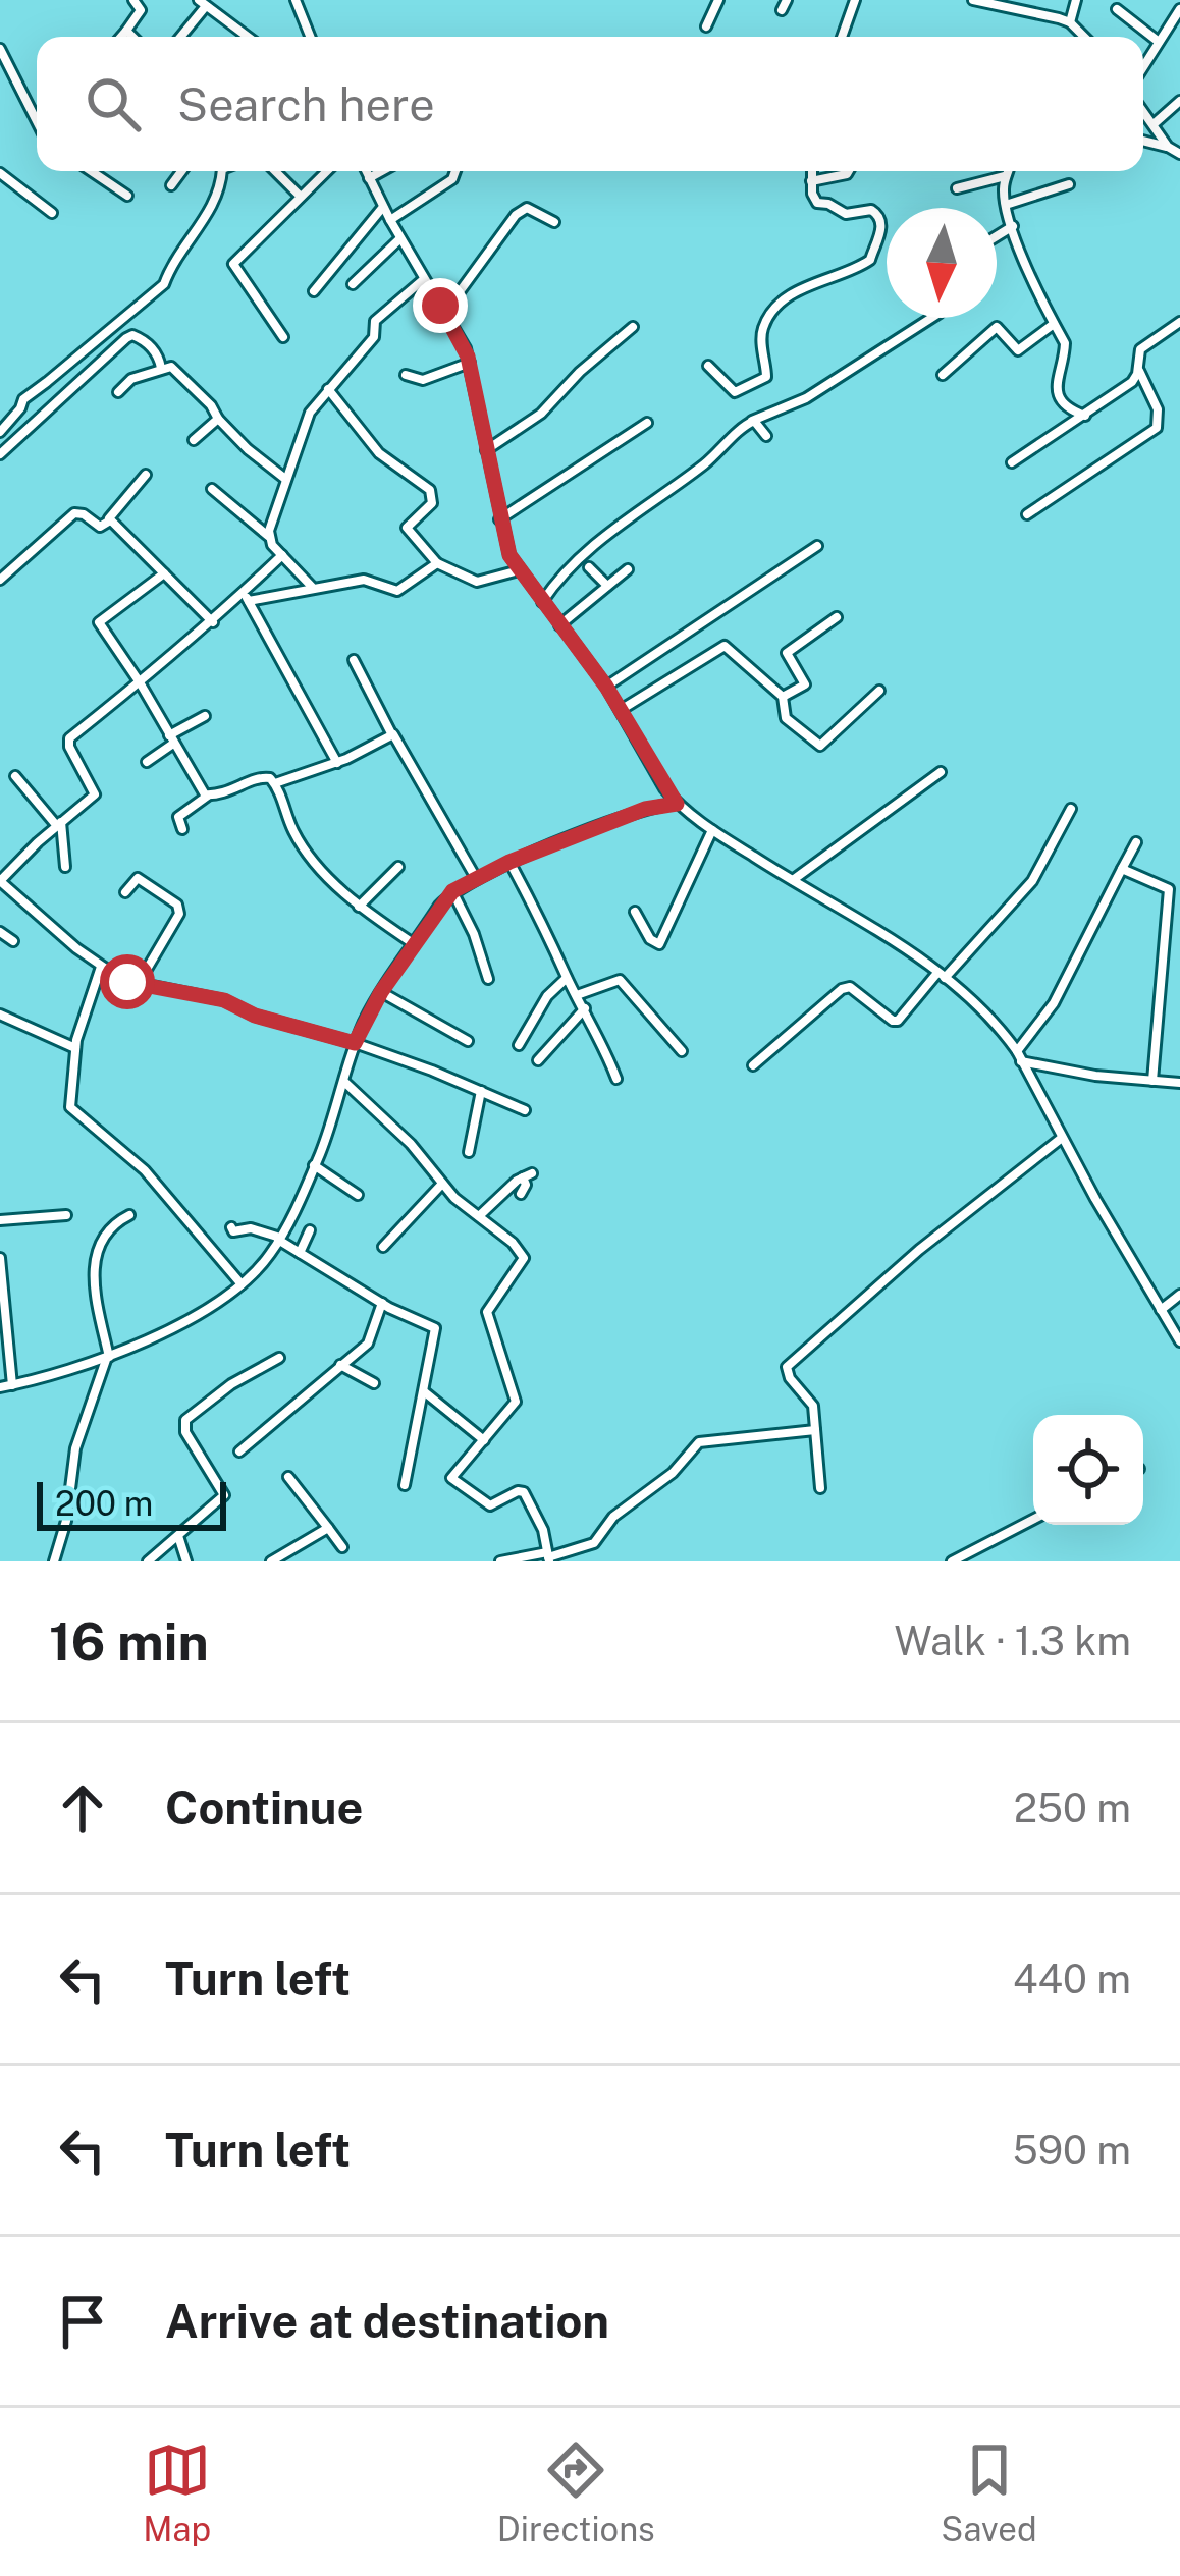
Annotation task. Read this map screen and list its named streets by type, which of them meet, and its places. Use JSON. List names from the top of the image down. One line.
{"scale_bar":"200 m","north":"bottom","page":{"search":"Search here","scale":"200 m","heading":["16 min","Walk · 1.3 km"],"list":[["Continue","250 m"],["Turn left","440 m"],["Turn left","590 m"],"Arrive at destination"],"nav":["Map","Directions","Saved"]}}
